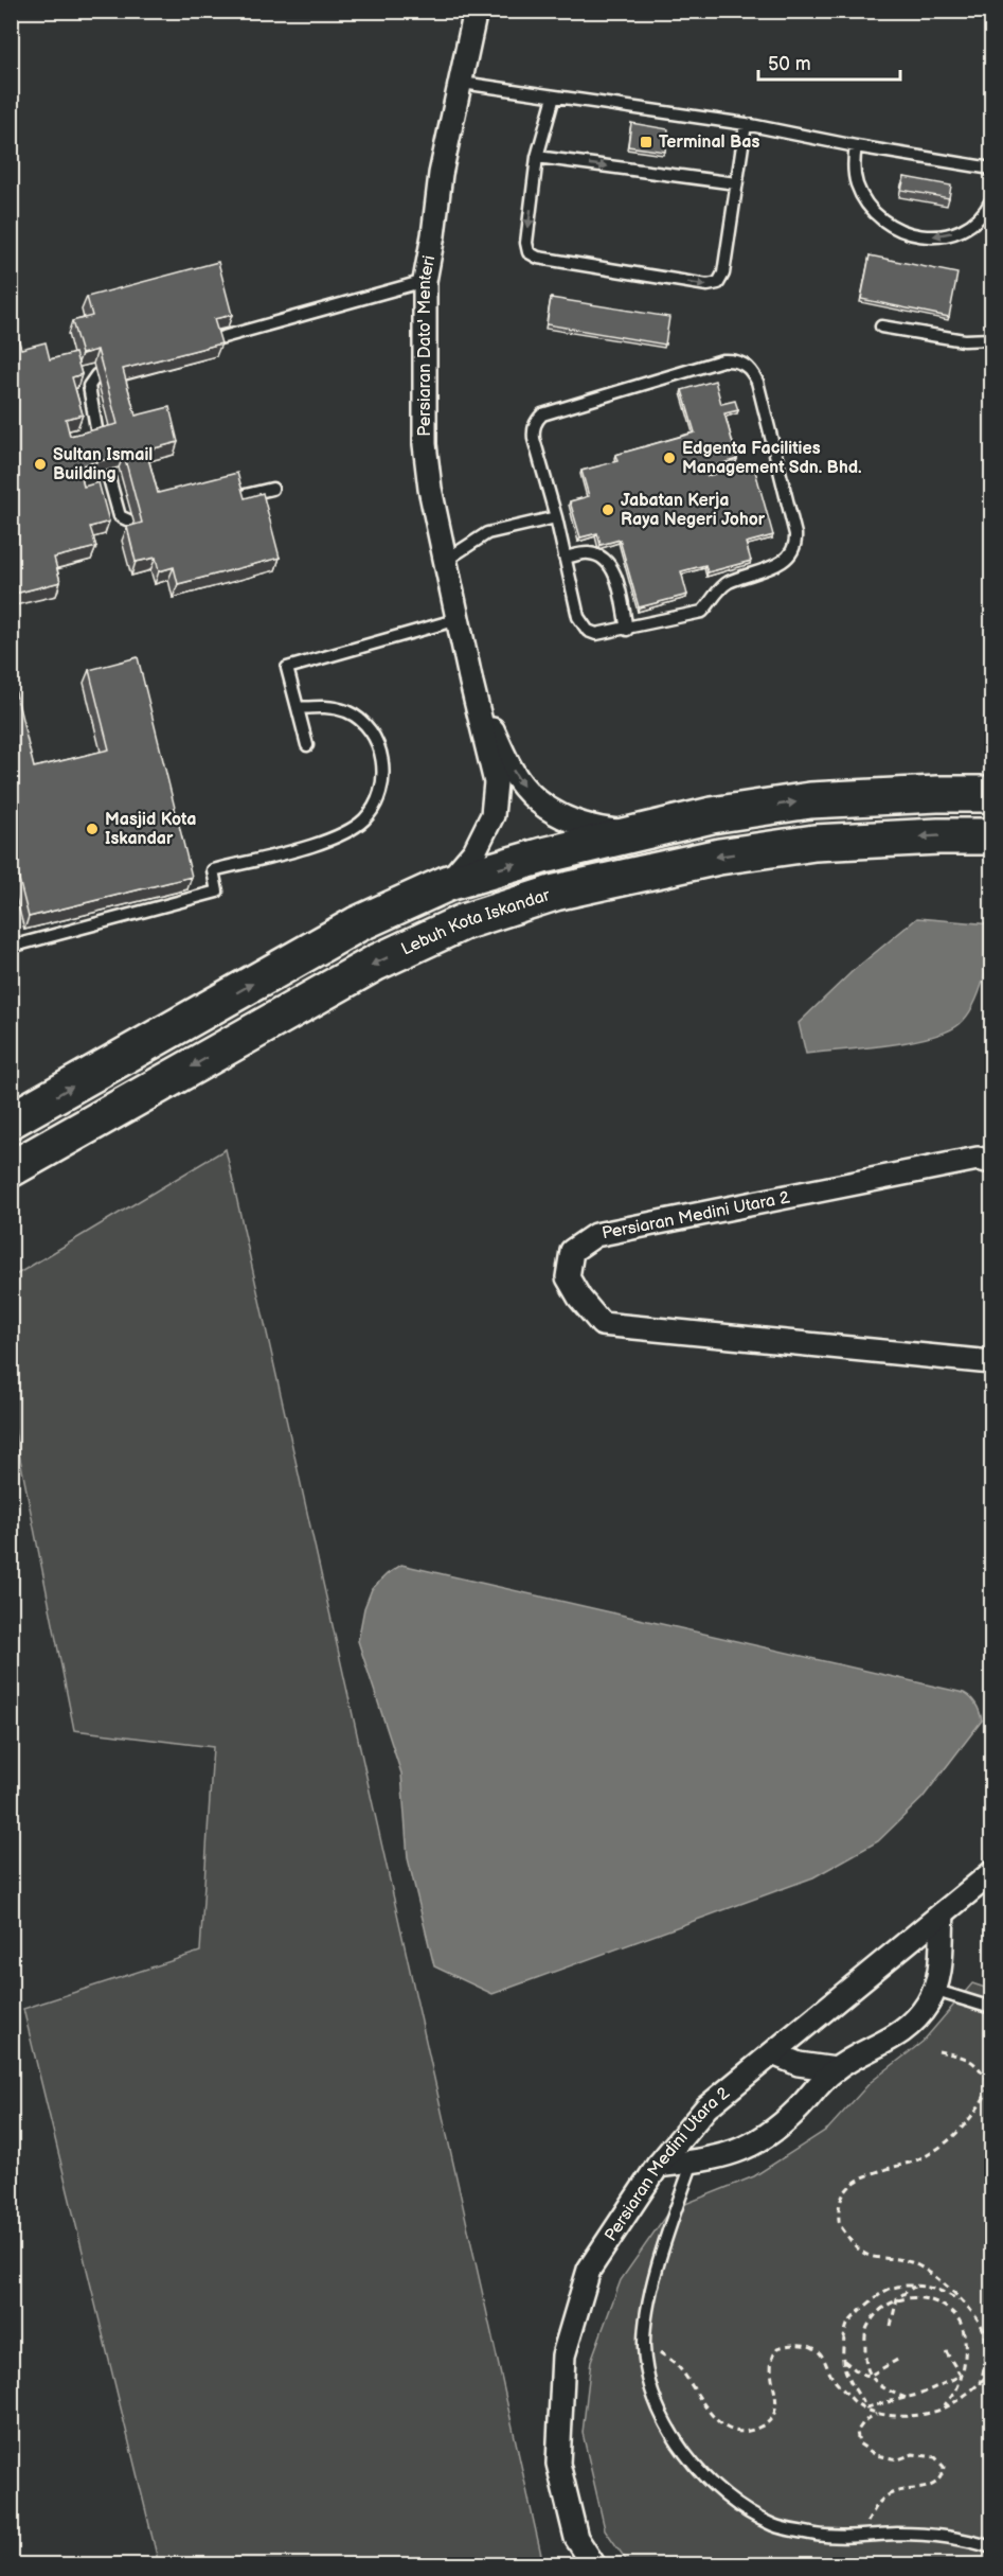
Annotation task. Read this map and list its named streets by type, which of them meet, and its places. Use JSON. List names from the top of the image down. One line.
{"streets":{"highway":["Lebuh Kota Iskandar"],"street":["Persiaran Dato' Menteri","Persiaran Medini Utara 2"]},"places":{"transit":["Terminal Bas"],"other":["Edgenta Facilities Management Sdn. Bhd.","Sultan Ismail Building","Jabatan Kerja Raya Negeri Johor","Masjid Kota Iskandar"]},"scale_bar":"50 m"}
